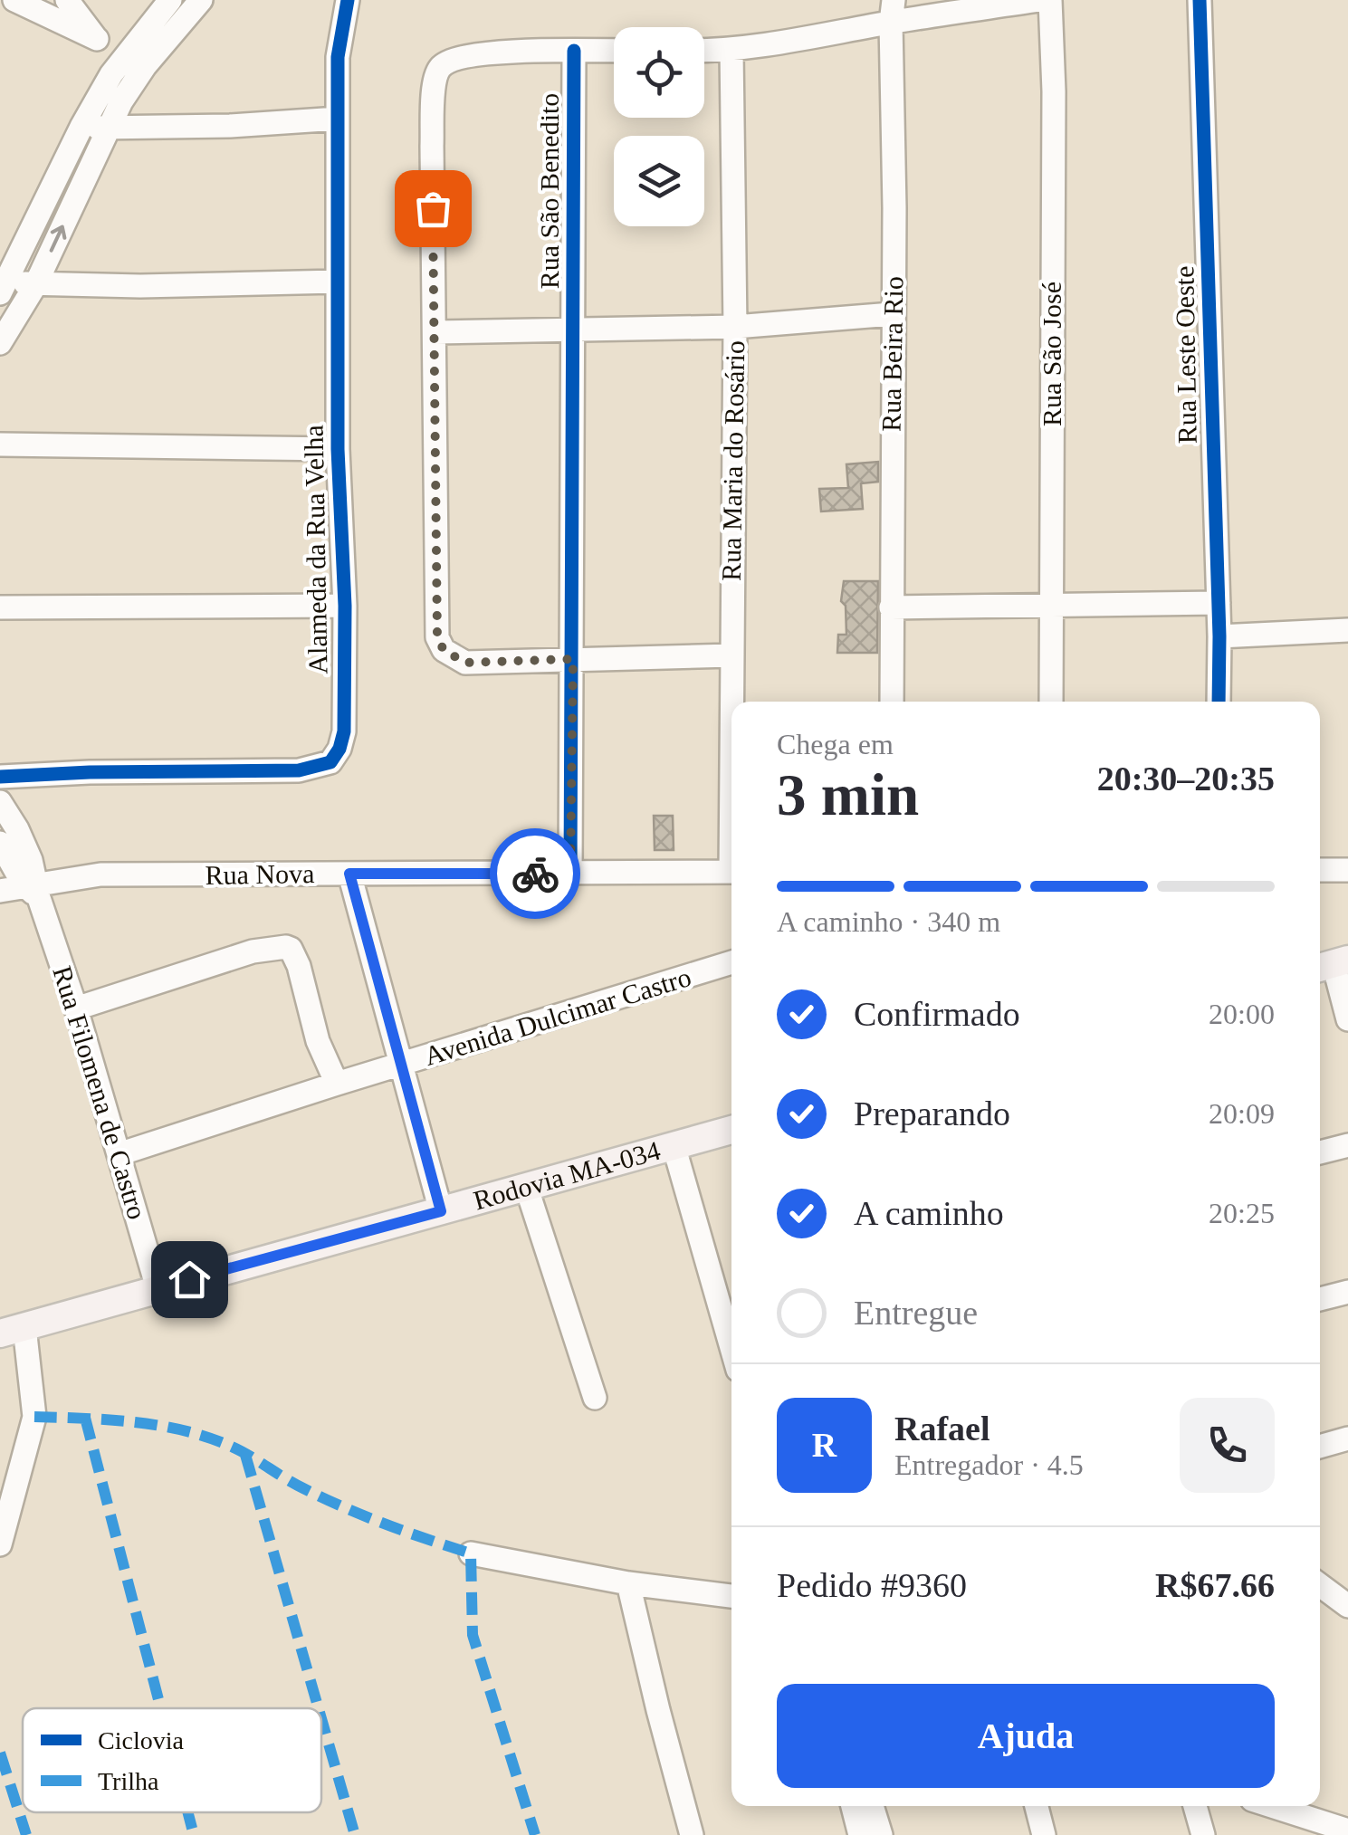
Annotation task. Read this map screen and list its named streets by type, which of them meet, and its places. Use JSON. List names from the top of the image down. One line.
{"streets":{"main road":["Rodovia MA-034"],"street":["Rua São Benedito","Rua Beira Rio","Rua São José","Rua Leste Oeste","Rua Maria do Rosário","Alameda da Rua Velha","Rua Nova","Avenida Dulcimar Castro","Rua Filomena de Castro"]},"crossings":[["Rua São Benedito","Rua Nova"],["Rua Nova","Rua Filomena de Castro"],["Avenida Dulcimar Castro","Rua Filomena de Castro"],["Rua Filomena de Castro","Rodovia MA-034"]],"legend":["Ciclovia","Trilha"],"page":{"heading":["3 min","Chega em","20:30–20:35"],"panel":["Rafael","Entregador · 4.5","Pedido #9360","R$67.66"],"bar":"A caminho · 340 m","list":[["Confirmado","20:00"],["Preparando","20:09"],["A caminho","20:25"],"Entregue"],"round":"R","buttons":"Ajuda"}}
